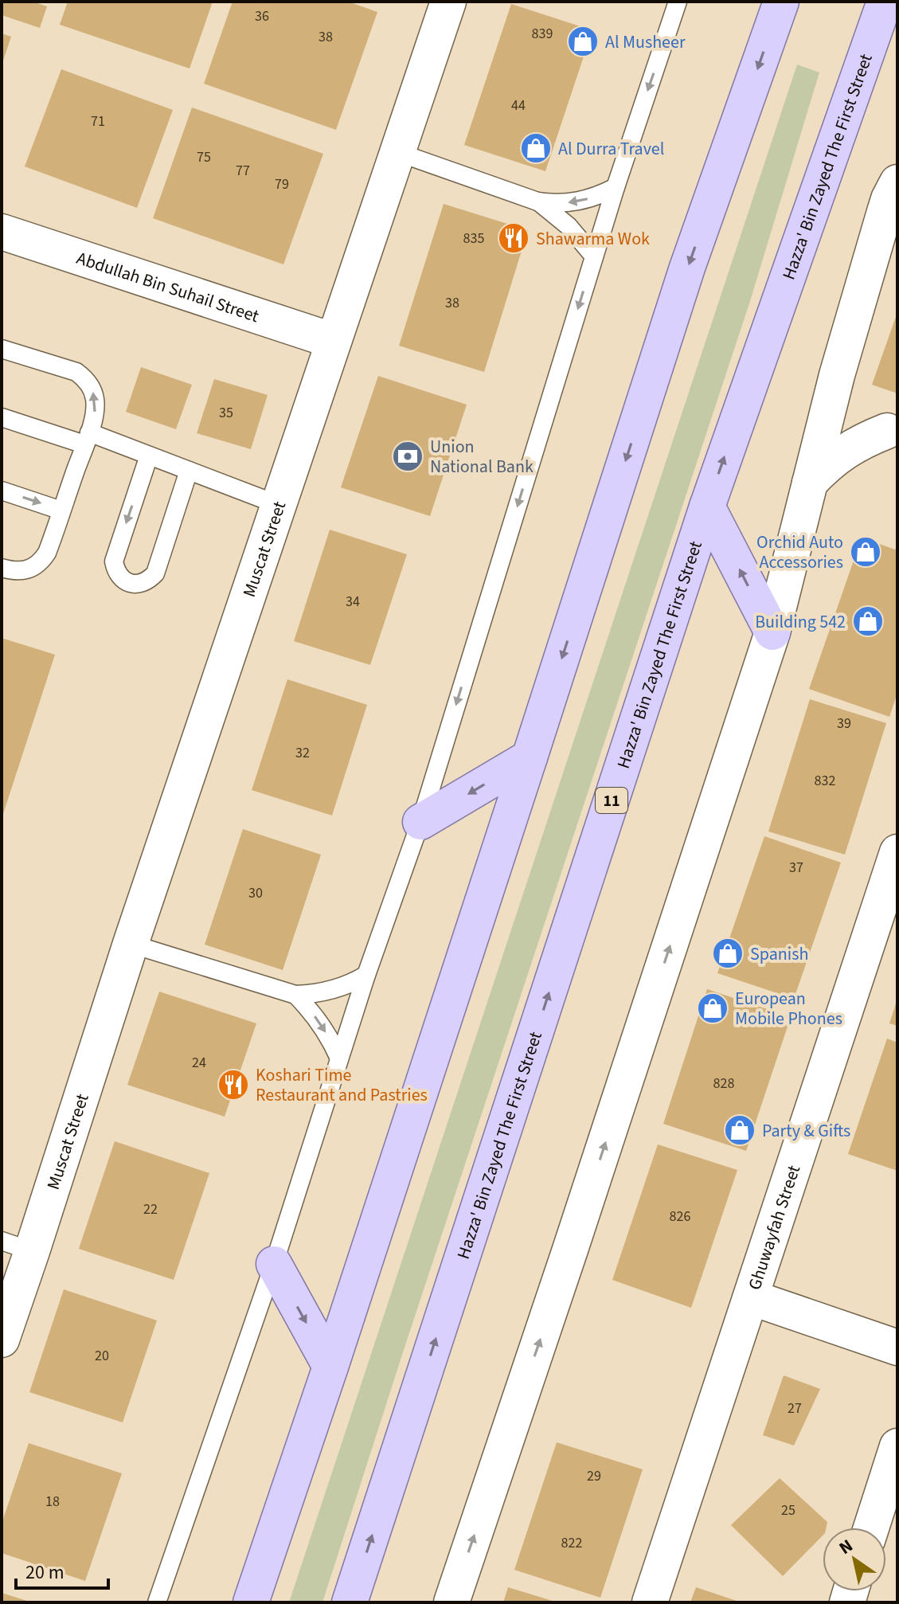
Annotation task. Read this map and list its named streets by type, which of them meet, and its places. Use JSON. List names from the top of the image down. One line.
{"streets":{"main road":["Hazza' Bin Zayed The First Street","11"],"street":["Abdullah Bin Suhail Street","Muscat Street","Ghuwayfah Street"]},"crossings":[["Abdullah Bin Suhail Street","Muscat Street"]],"places":{"shop":["Al Musheer","Al Durra Travel","Orchid Auto Accessories","Building 542","Spanish","European Mobile Phones","Party & Gifts"],"restaurant":["Shawarma Wok","Koshari Time Restaurant and Pastries"],"bank":["Union National Bank"]},"house_numbers":["36","839","38","44","71","75","77","79","835","38","35","34","39","32","832","37","30","24","828","22","826","20","27","29","18","25","822"],"scale_bar":"20 m","north":"top left"}
